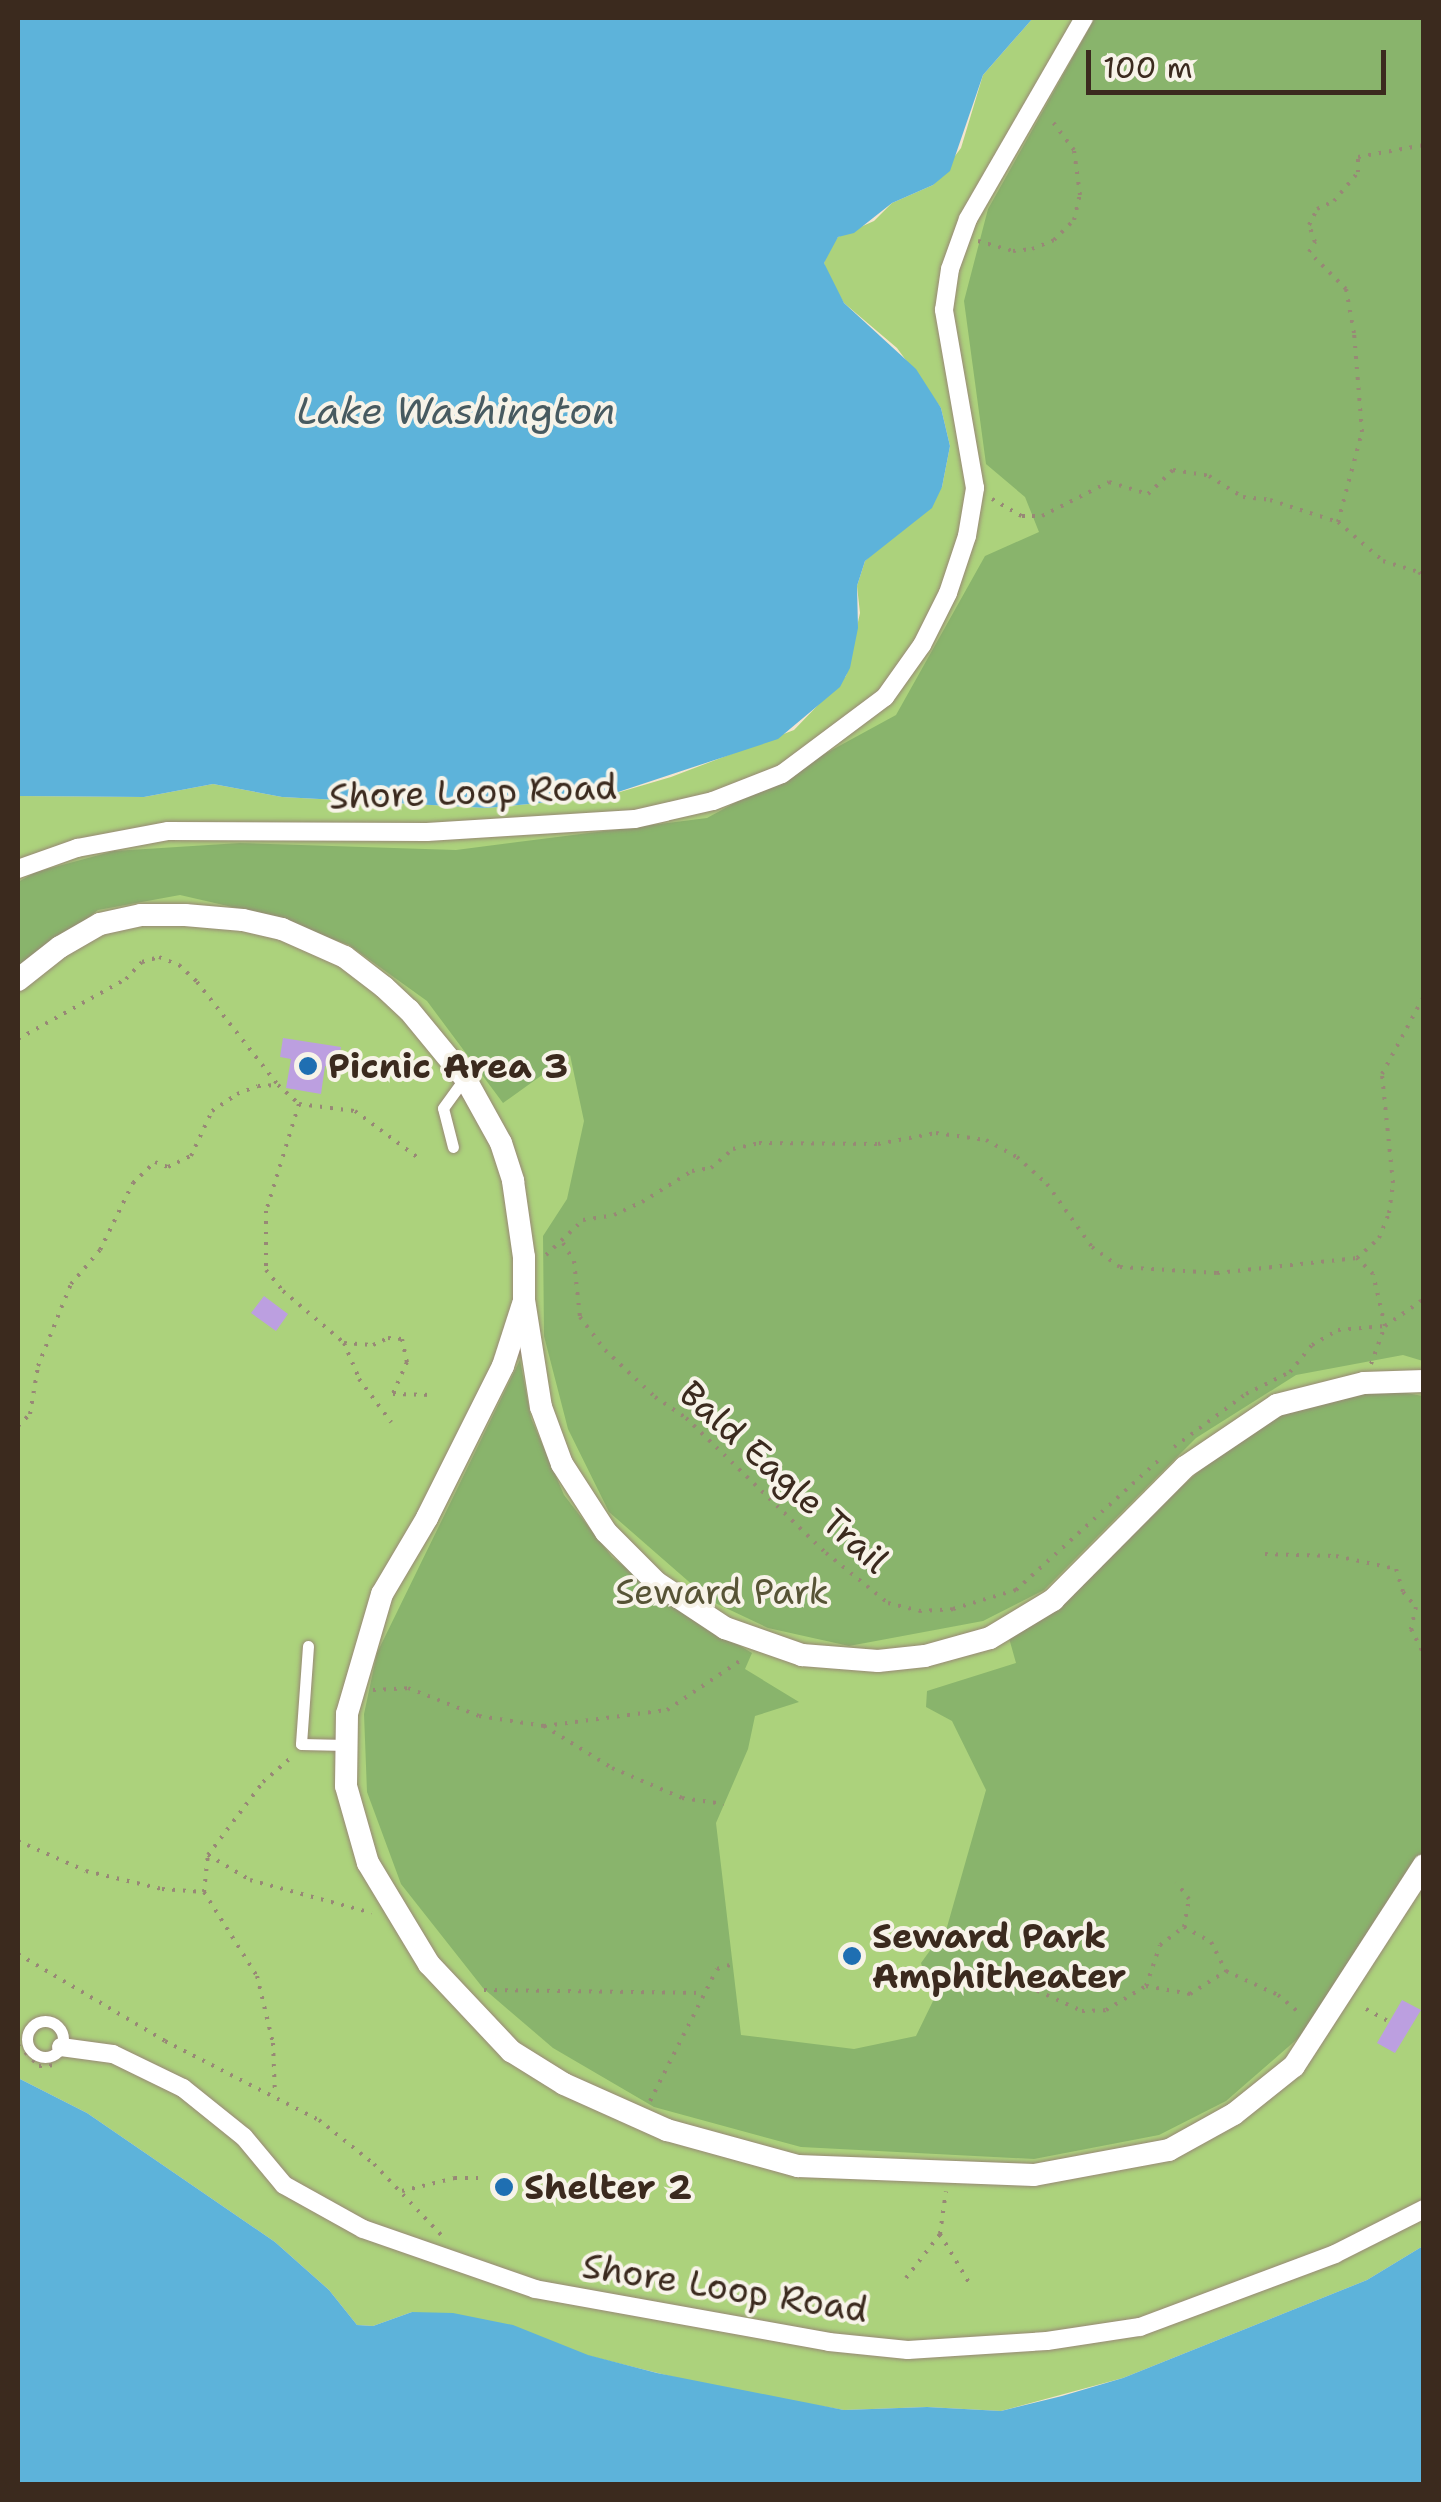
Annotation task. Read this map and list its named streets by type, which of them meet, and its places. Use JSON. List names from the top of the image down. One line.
{"streets":{"street":["Shore Loop Road"],"path":["Bald Eagle Trail"]},"water":["Lake Washington"],"parks":["Seward Park"],"places":["Picnic Area 3","Seward Park Amphitheater","Shelter 2"],"scale_bar":"100 m"}
